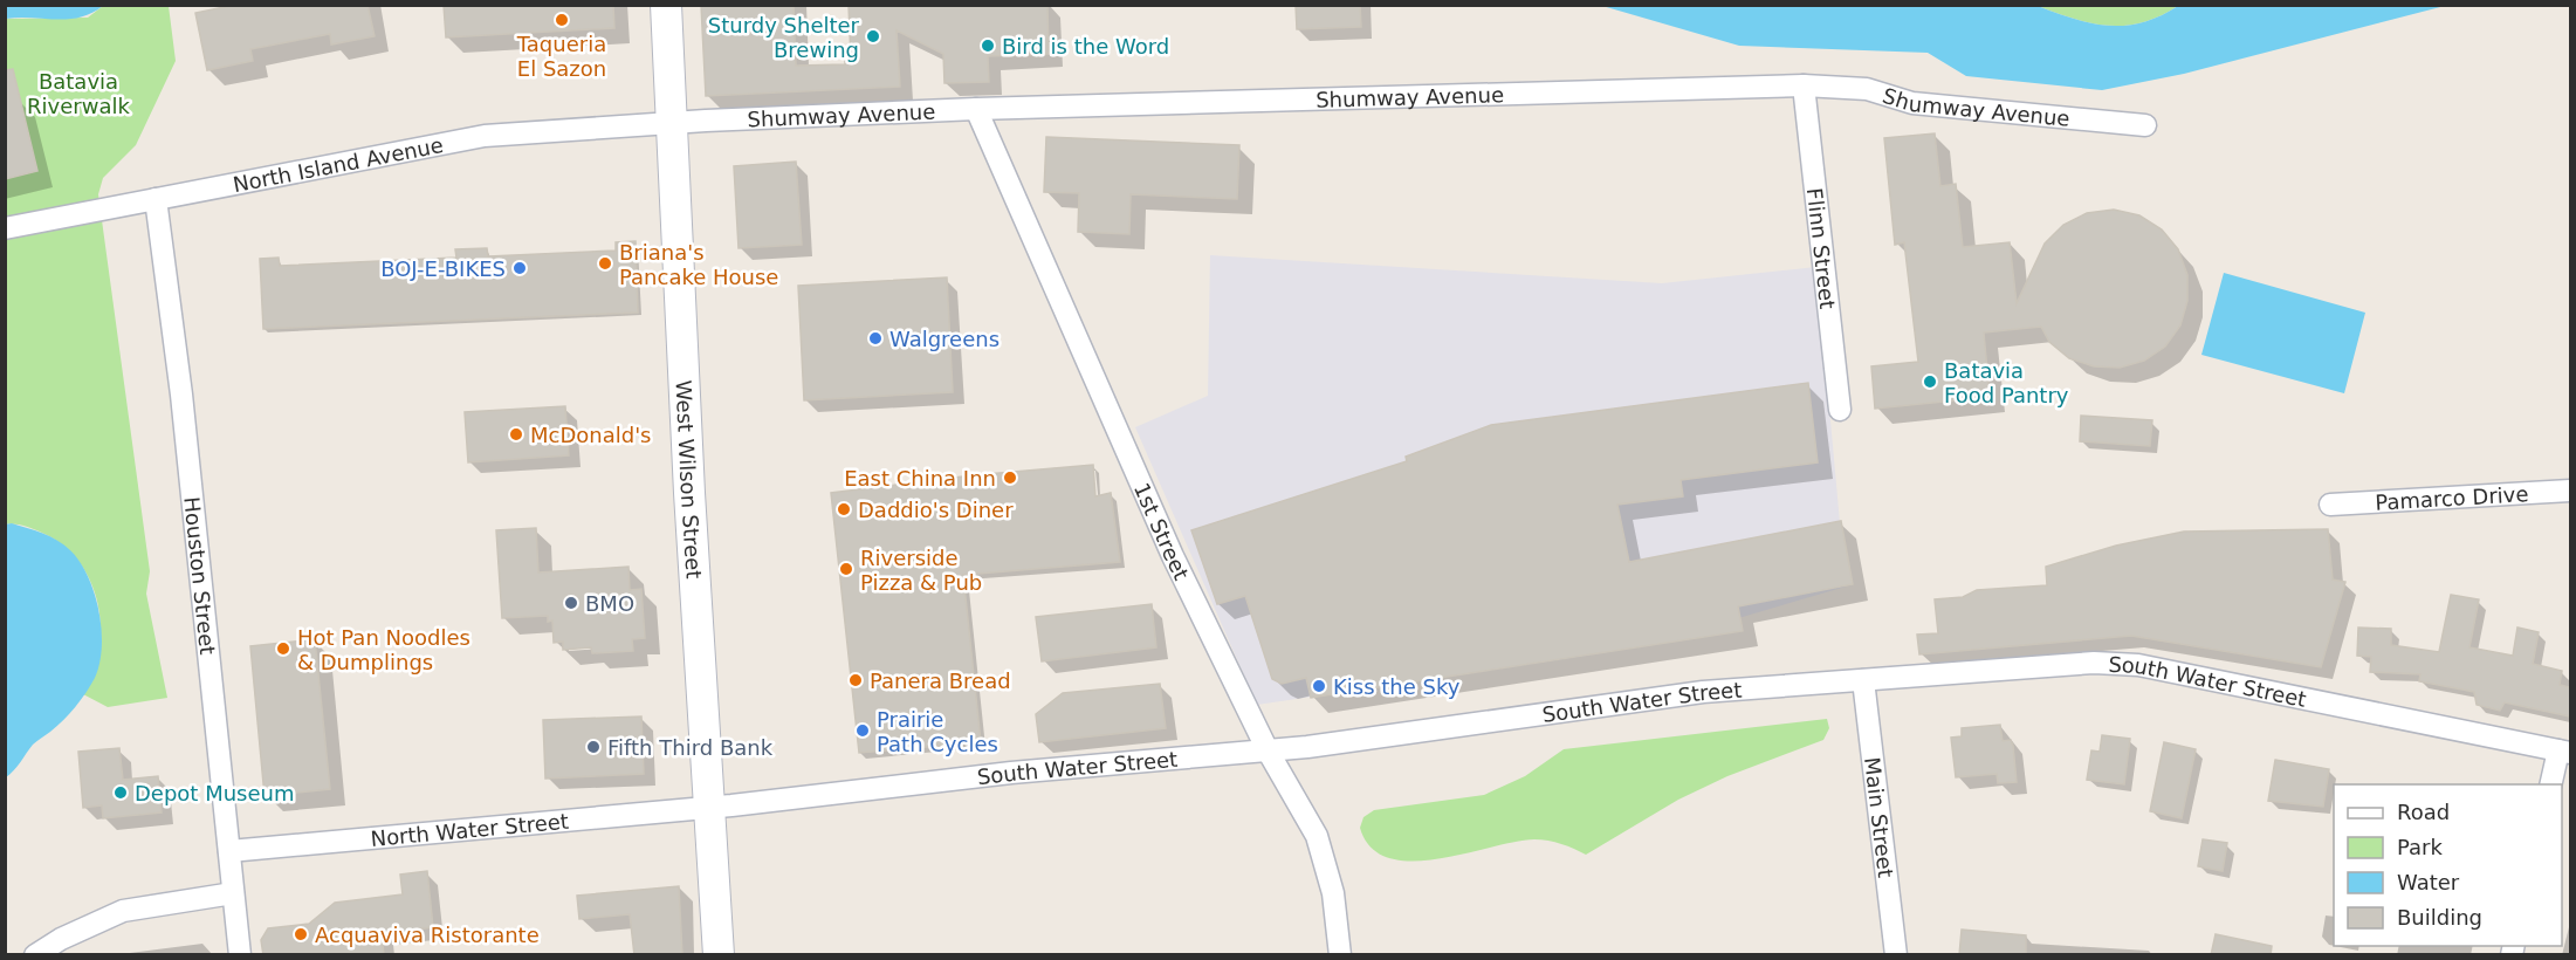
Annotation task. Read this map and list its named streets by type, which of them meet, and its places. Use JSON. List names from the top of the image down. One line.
{"streets":{"main road":["West Wilson Street"],"street":["Shumway Avenue","North Island Avenue","Flinn Street","Pamarco Drive","1st Street","Houston Street","South Water Street","Main Street","North Water Street"]},"crossings":[["Shumway Avenue","North Island Avenue"],["Shumway Avenue","Flinn Street"],["Shumway Avenue","West Wilson Street"],["Shumway Avenue","1st Street"],["North Island Avenue","West Wilson Street"],["North Island Avenue","Houston Street"],["West Wilson Street","South Water Street"],["West Wilson Street","North Water Street"],["1st Street","South Water Street"],["Houston Street","North Water Street"],["South Water Street","Main Street"],["South Water Street","North Water Street"]],"parks":["Batavia Riverwalk"],"places":["Taqueria El Sazon","Sturdy Shelter Brewing","Bird is the Word","Briana's Pancake House","BOJ-E-BIKES","Walgreens","Batavia Food Pantry","McDonald's","East China Inn","Daddio's Diner","Riverside Pizza & Pub","BMO","Hot Pan Noodles & Dumplings","Panera Bread","Kiss the Sky","Prairie Path Cycles","Fifth Third Bank","Depot Museum","Acquaviva Ristorante"],"legend":["Road","Park","Water","Building"]}
